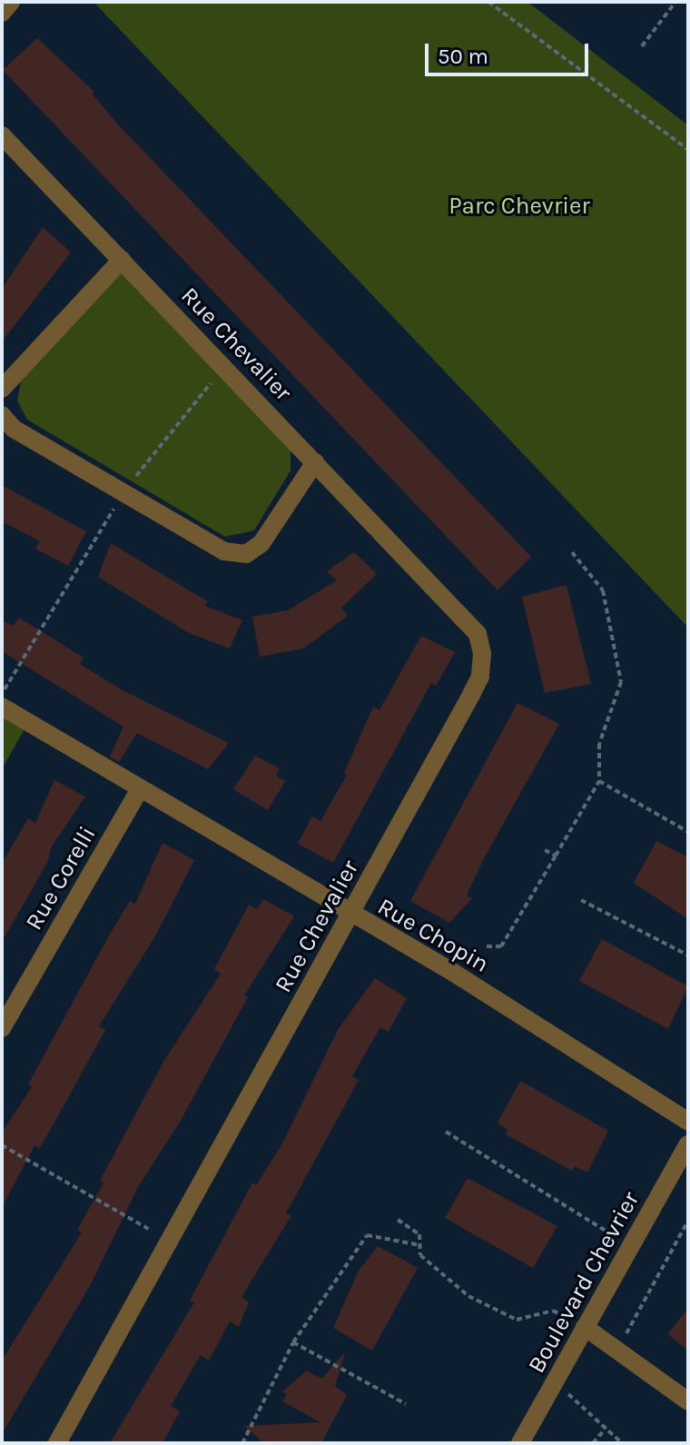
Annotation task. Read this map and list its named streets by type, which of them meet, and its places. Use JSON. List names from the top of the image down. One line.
{"streets":{"street":["Rue Chevalier","Rue Corelli","Rue Chopin","Boulevard Chevrier"]},"crossings":[["Rue Chevalier","Rue Chopin"],["Rue Corelli","Rue Chopin"]],"parks":["Parc Chevrier"],"scale_bar":"50 m"}
